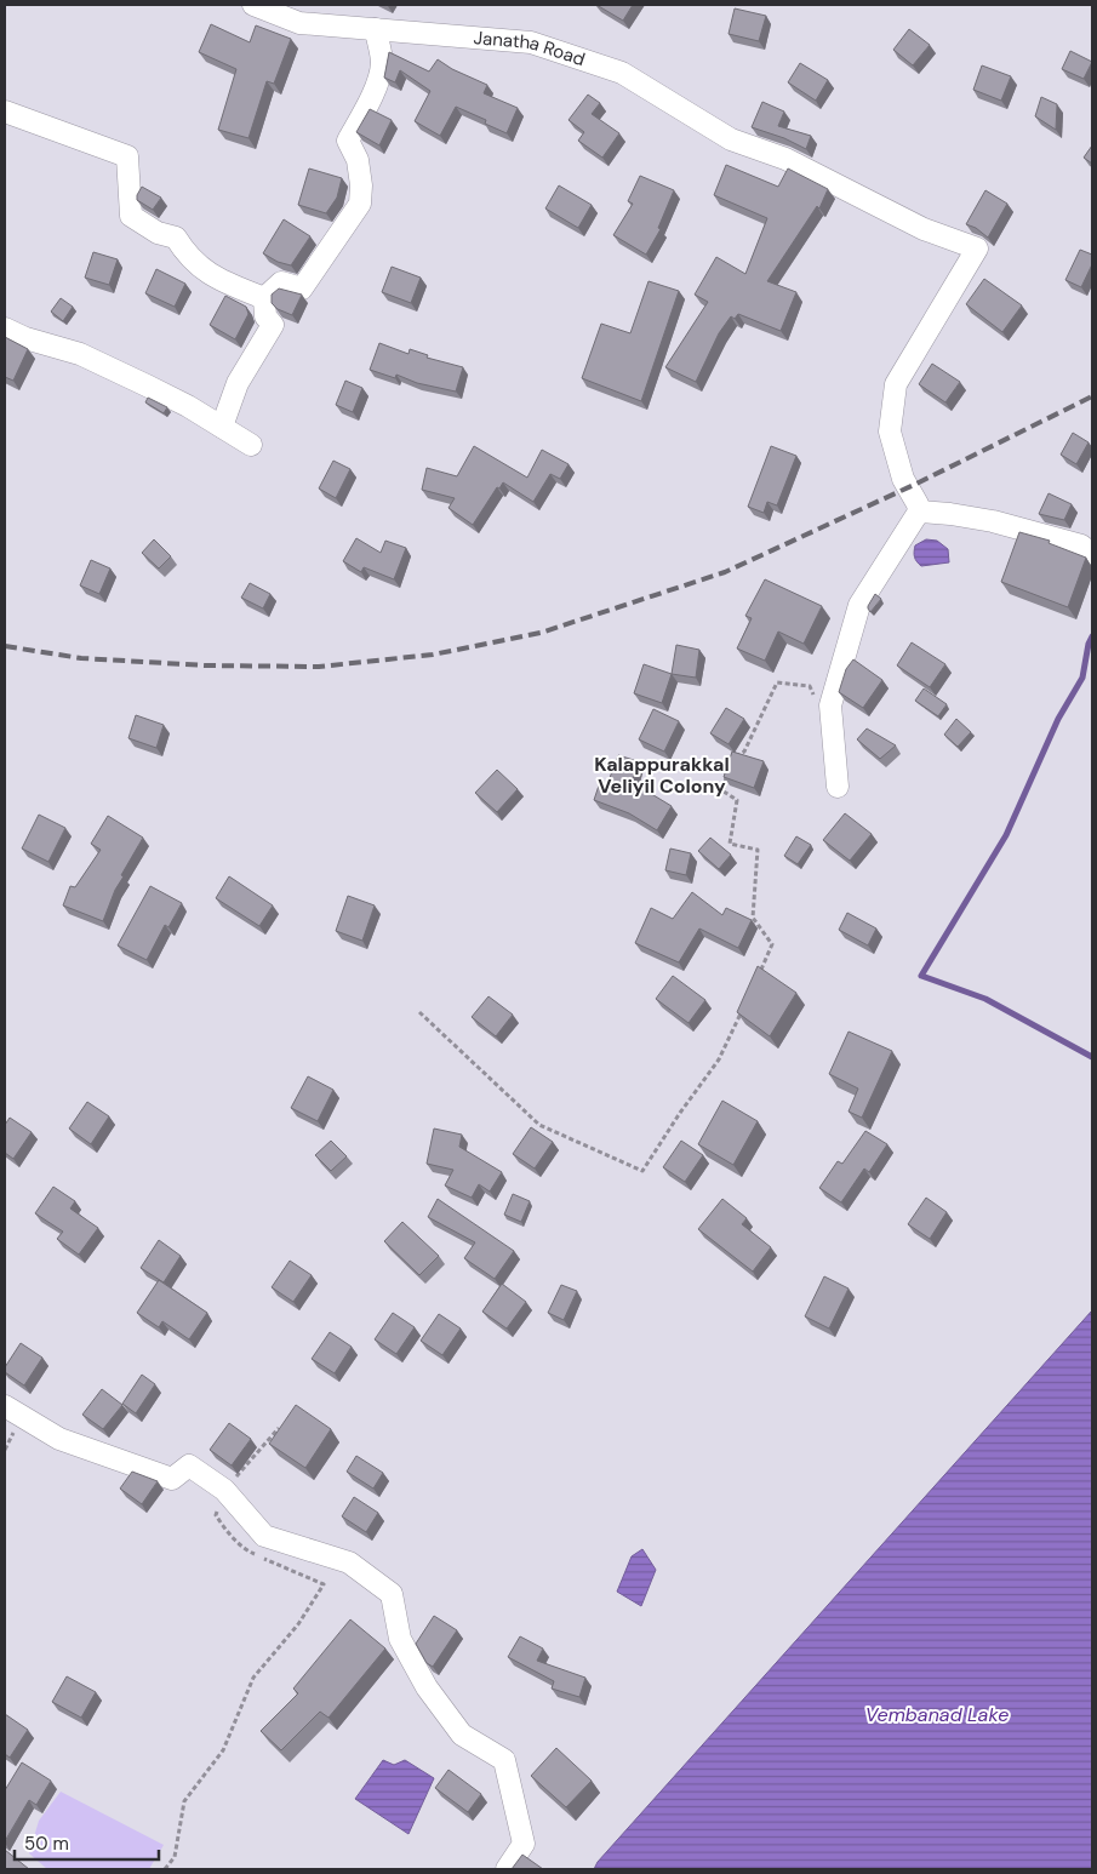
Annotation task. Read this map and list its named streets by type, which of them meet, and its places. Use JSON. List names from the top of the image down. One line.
{"streets":{"street":["Janatha Road"]},"districts":["Kalappurakkal Veliyil Colony"],"water":["Vembanad Lake"],"scale_bar":"50 m"}
